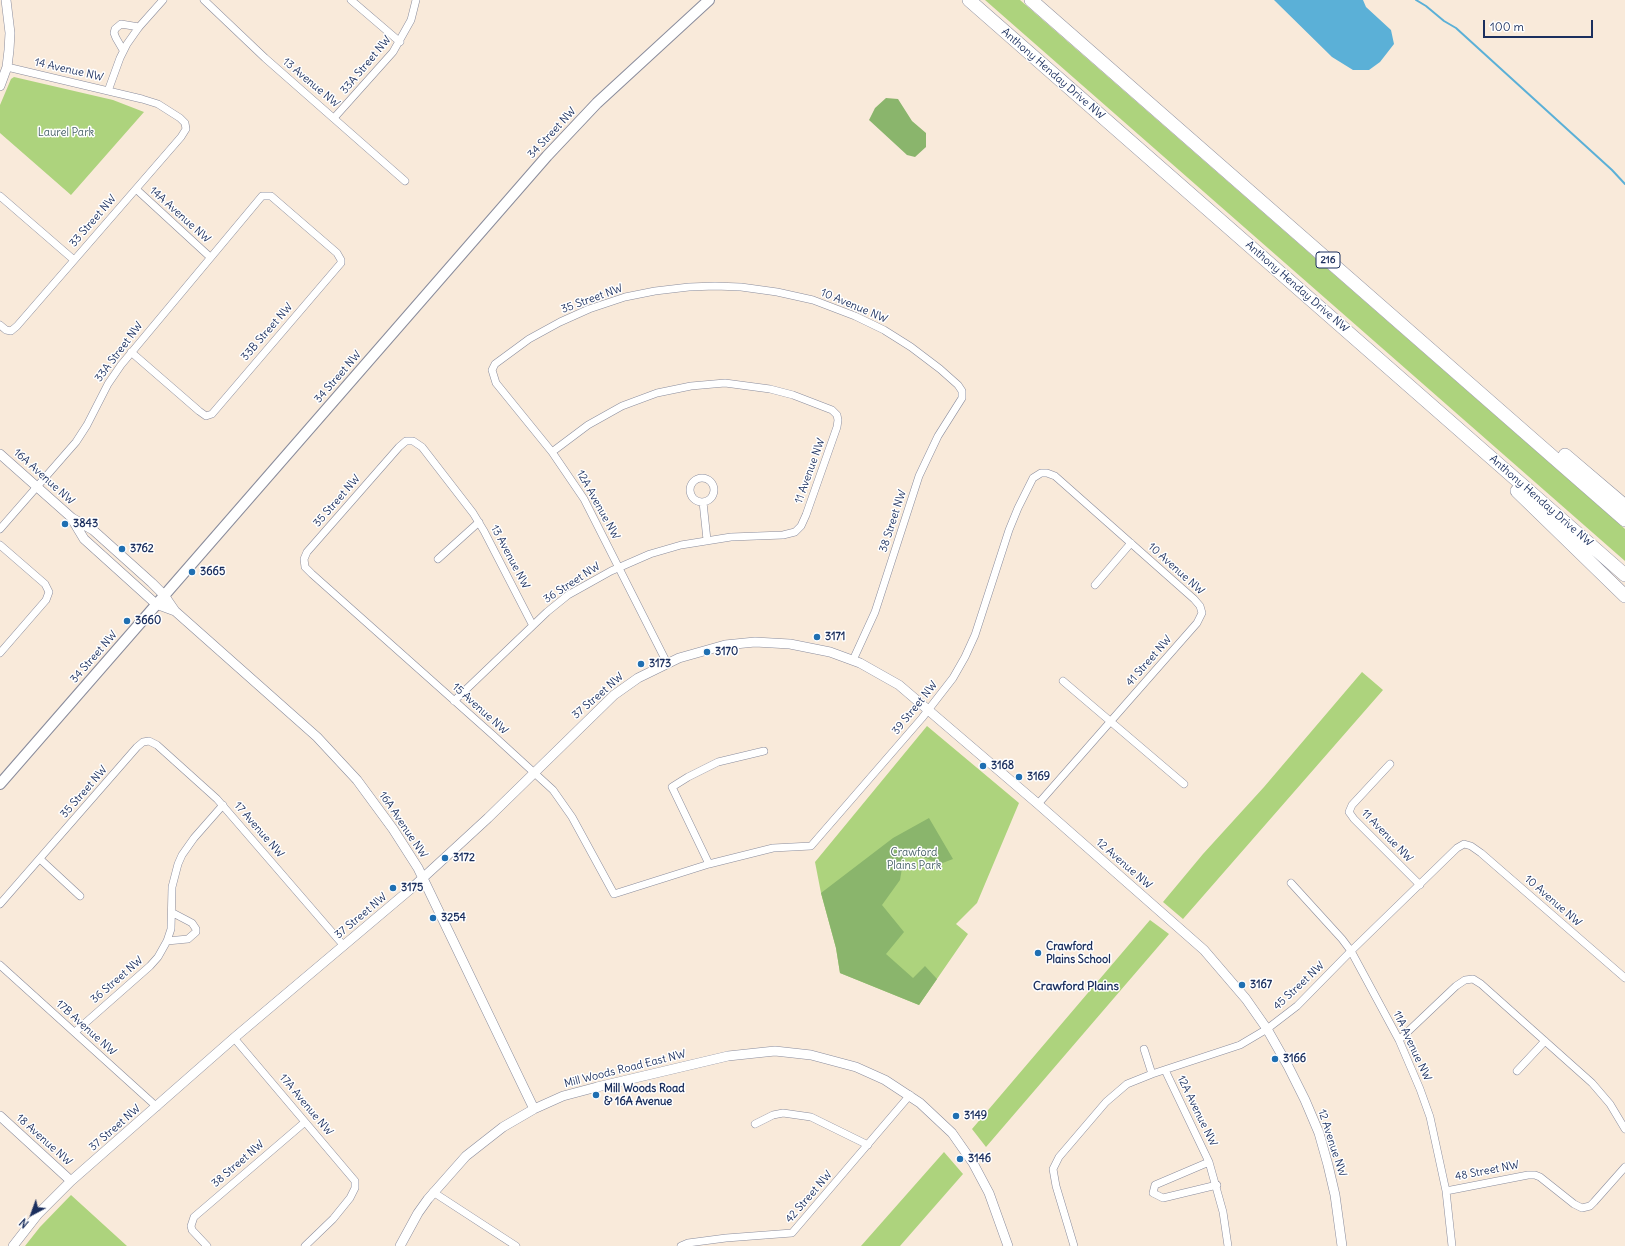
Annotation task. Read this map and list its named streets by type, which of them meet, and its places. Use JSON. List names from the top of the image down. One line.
{"streets":{"highway":["Anthony Henday Drive NW","216"],"main road":["34 Street NW"],"street":["33A Street NW","14 Avenue NW","13 Avenue NW","14A Avenue NW","33 Street NW","35 Street NW","10 Avenue NW","33B Street NW","11 Avenue NW","16A Avenue NW","12A Avenue NW","38 Street NW","36 Street NW","41 Street NW","37 Street NW","39 Street NW","15 Avenue NW","17 Avenue NW","12 Avenue NW","45 Street NW","17B Avenue NW","11A Avenue NW","Mill Woods Road East NW","17A Avenue NW","18 Avenue NW","48 Street NW","42 Street NW"]},"crossings":[["33A Street NW","13 Avenue NW"],["33A Street NW","14A Avenue NW"],["33A Street NW","33B Street NW"],["33A Street NW","16A Avenue NW"],["14 Avenue NW","33 Street NW"],["13 Avenue NW","35 Street NW"],["13 Avenue NW","36 Street NW"],["34 Street NW","16A Avenue NW"],["14A Avenue NW","33 Street NW"],["35 Street NW","10 Avenue NW"],["35 Street NW","12A Avenue NW"],["35 Street NW","15 Avenue NW"],["35 Street NW","17 Avenue NW"],["10 Avenue NW","38 Street NW"],["10 Avenue NW","41 Street NW"],["10 Avenue NW","39 Street NW"],["10 Avenue NW","45 Street NW"],["11 Avenue NW","12A Avenue NW"],["11 Avenue NW","36 Street NW"],["11 Avenue NW","45 Street NW"],["16A Avenue NW","37 Street NW"],["16A Avenue NW","Mill Woods Road East NW"],["12A Avenue NW","36 Street NW"],["12A Avenue NW","37 Street NW"],["12A Avenue NW","45 Street NW"],["38 Street NW","12 Avenue NW"],["38 Street NW","17A Avenue NW"],["36 Street NW","15 Avenue NW"],["36 Street NW","17 Avenue NW"],["36 Street NW","17B Avenue NW"],["41 Street NW","12 Avenue NW"],["37 Street NW","15 Avenue NW"],["37 Street NW","17 Avenue NW"],["37 Street NW","12 Avenue NW"],["37 Street NW","17B Avenue NW"],["37 Street NW","17A Avenue NW"],["37 Street NW","18 Avenue NW"],["39 Street NW","15 Avenue NW"],["39 Street NW","12 Avenue NW"],["12 Avenue NW","45 Street NW"],["45 Street NW","11A Avenue NW"],["11A Avenue NW","48 Street NW"],["Mill Woods Road East NW","42 Street NW"]],"districts":["Crawford Plains"],"parks":["Laurel Park","Crawford Plains Park"],"places":["3843","3762","3665","3660","3171","3170","3173","3168","3169","3172","3175","3254","Crawford Plains School","3167","3166","Mill Woods Road & 16A Avenue","3149","3146"],"scale_bar":"100 m","north":"bottom left"}
